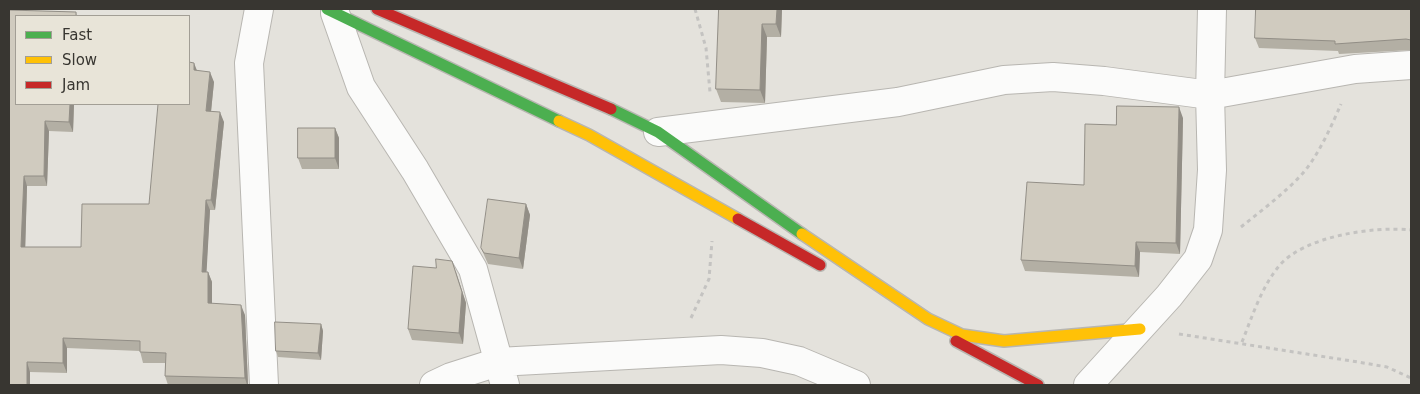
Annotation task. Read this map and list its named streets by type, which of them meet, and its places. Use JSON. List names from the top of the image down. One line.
{"legend":["Fast","Slow","Jam"]}
